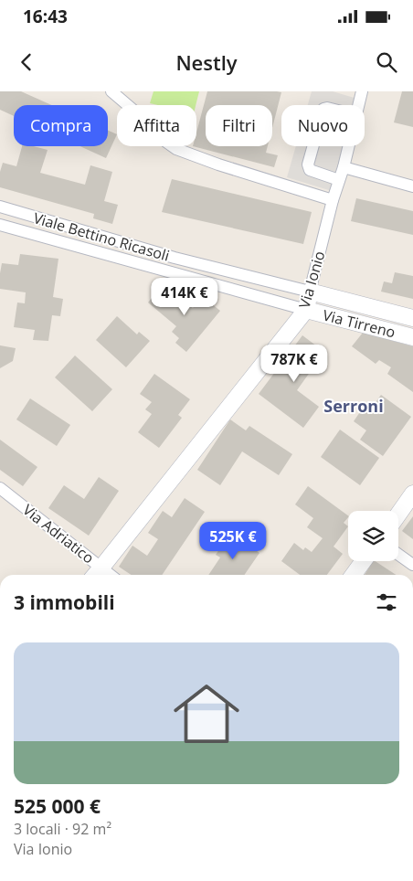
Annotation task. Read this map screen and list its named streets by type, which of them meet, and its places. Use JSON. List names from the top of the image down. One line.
{"streets":{"street":["Viale Bettino Ricasoli","Via Ionio","Via Tirreno","Via Adriatico"]},"crossings":[["Viale Bettino Ricasoli","Via Ionio"],["Viale Bettino Ricasoli","Via Tirreno"],["Via Ionio","Via Tirreno"],["Via Ionio","Via Adriatico"]],"districts":["Serroni"],"page":{"status":"16:43","header":"Nestly","chip":["Compra","Affitta","Filtri","Nuovo"],"price":["414K €","787K €","525K €"],"heading":"3 immobili","list":[{"name":"525 000 €","note":"3 locali · 92 m² · Via Ionio"}]}}
